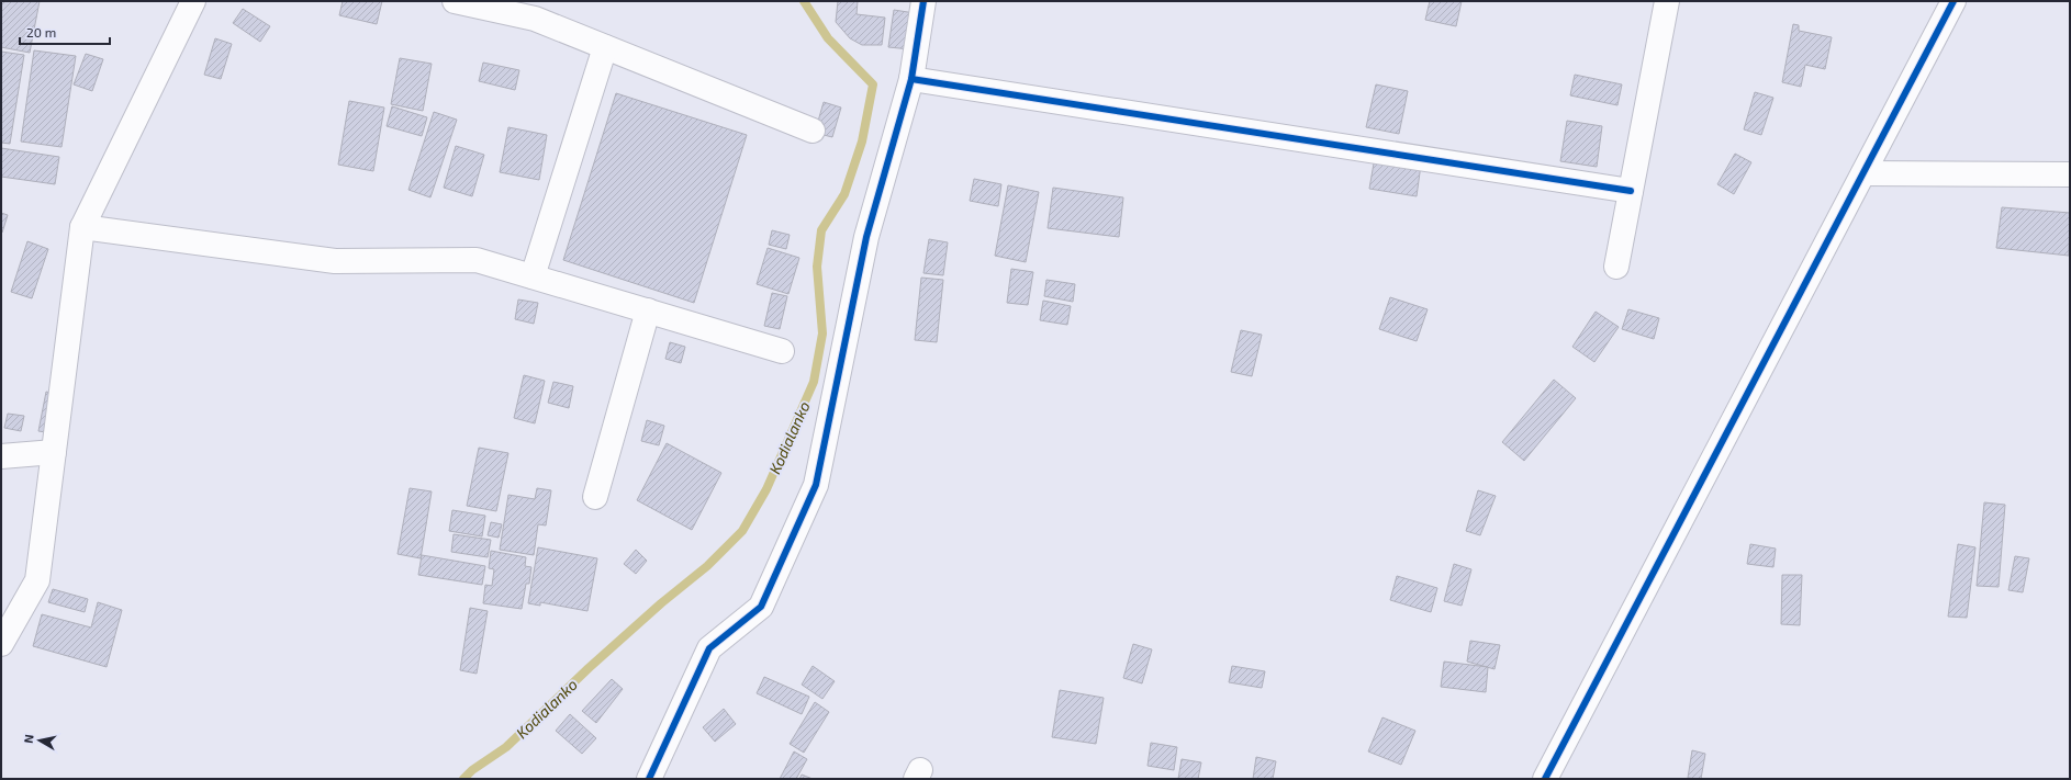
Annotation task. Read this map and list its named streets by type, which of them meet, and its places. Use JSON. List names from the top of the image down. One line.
{"water":["Kodialanko"],"scale_bar":"20 m","north":"left"}
